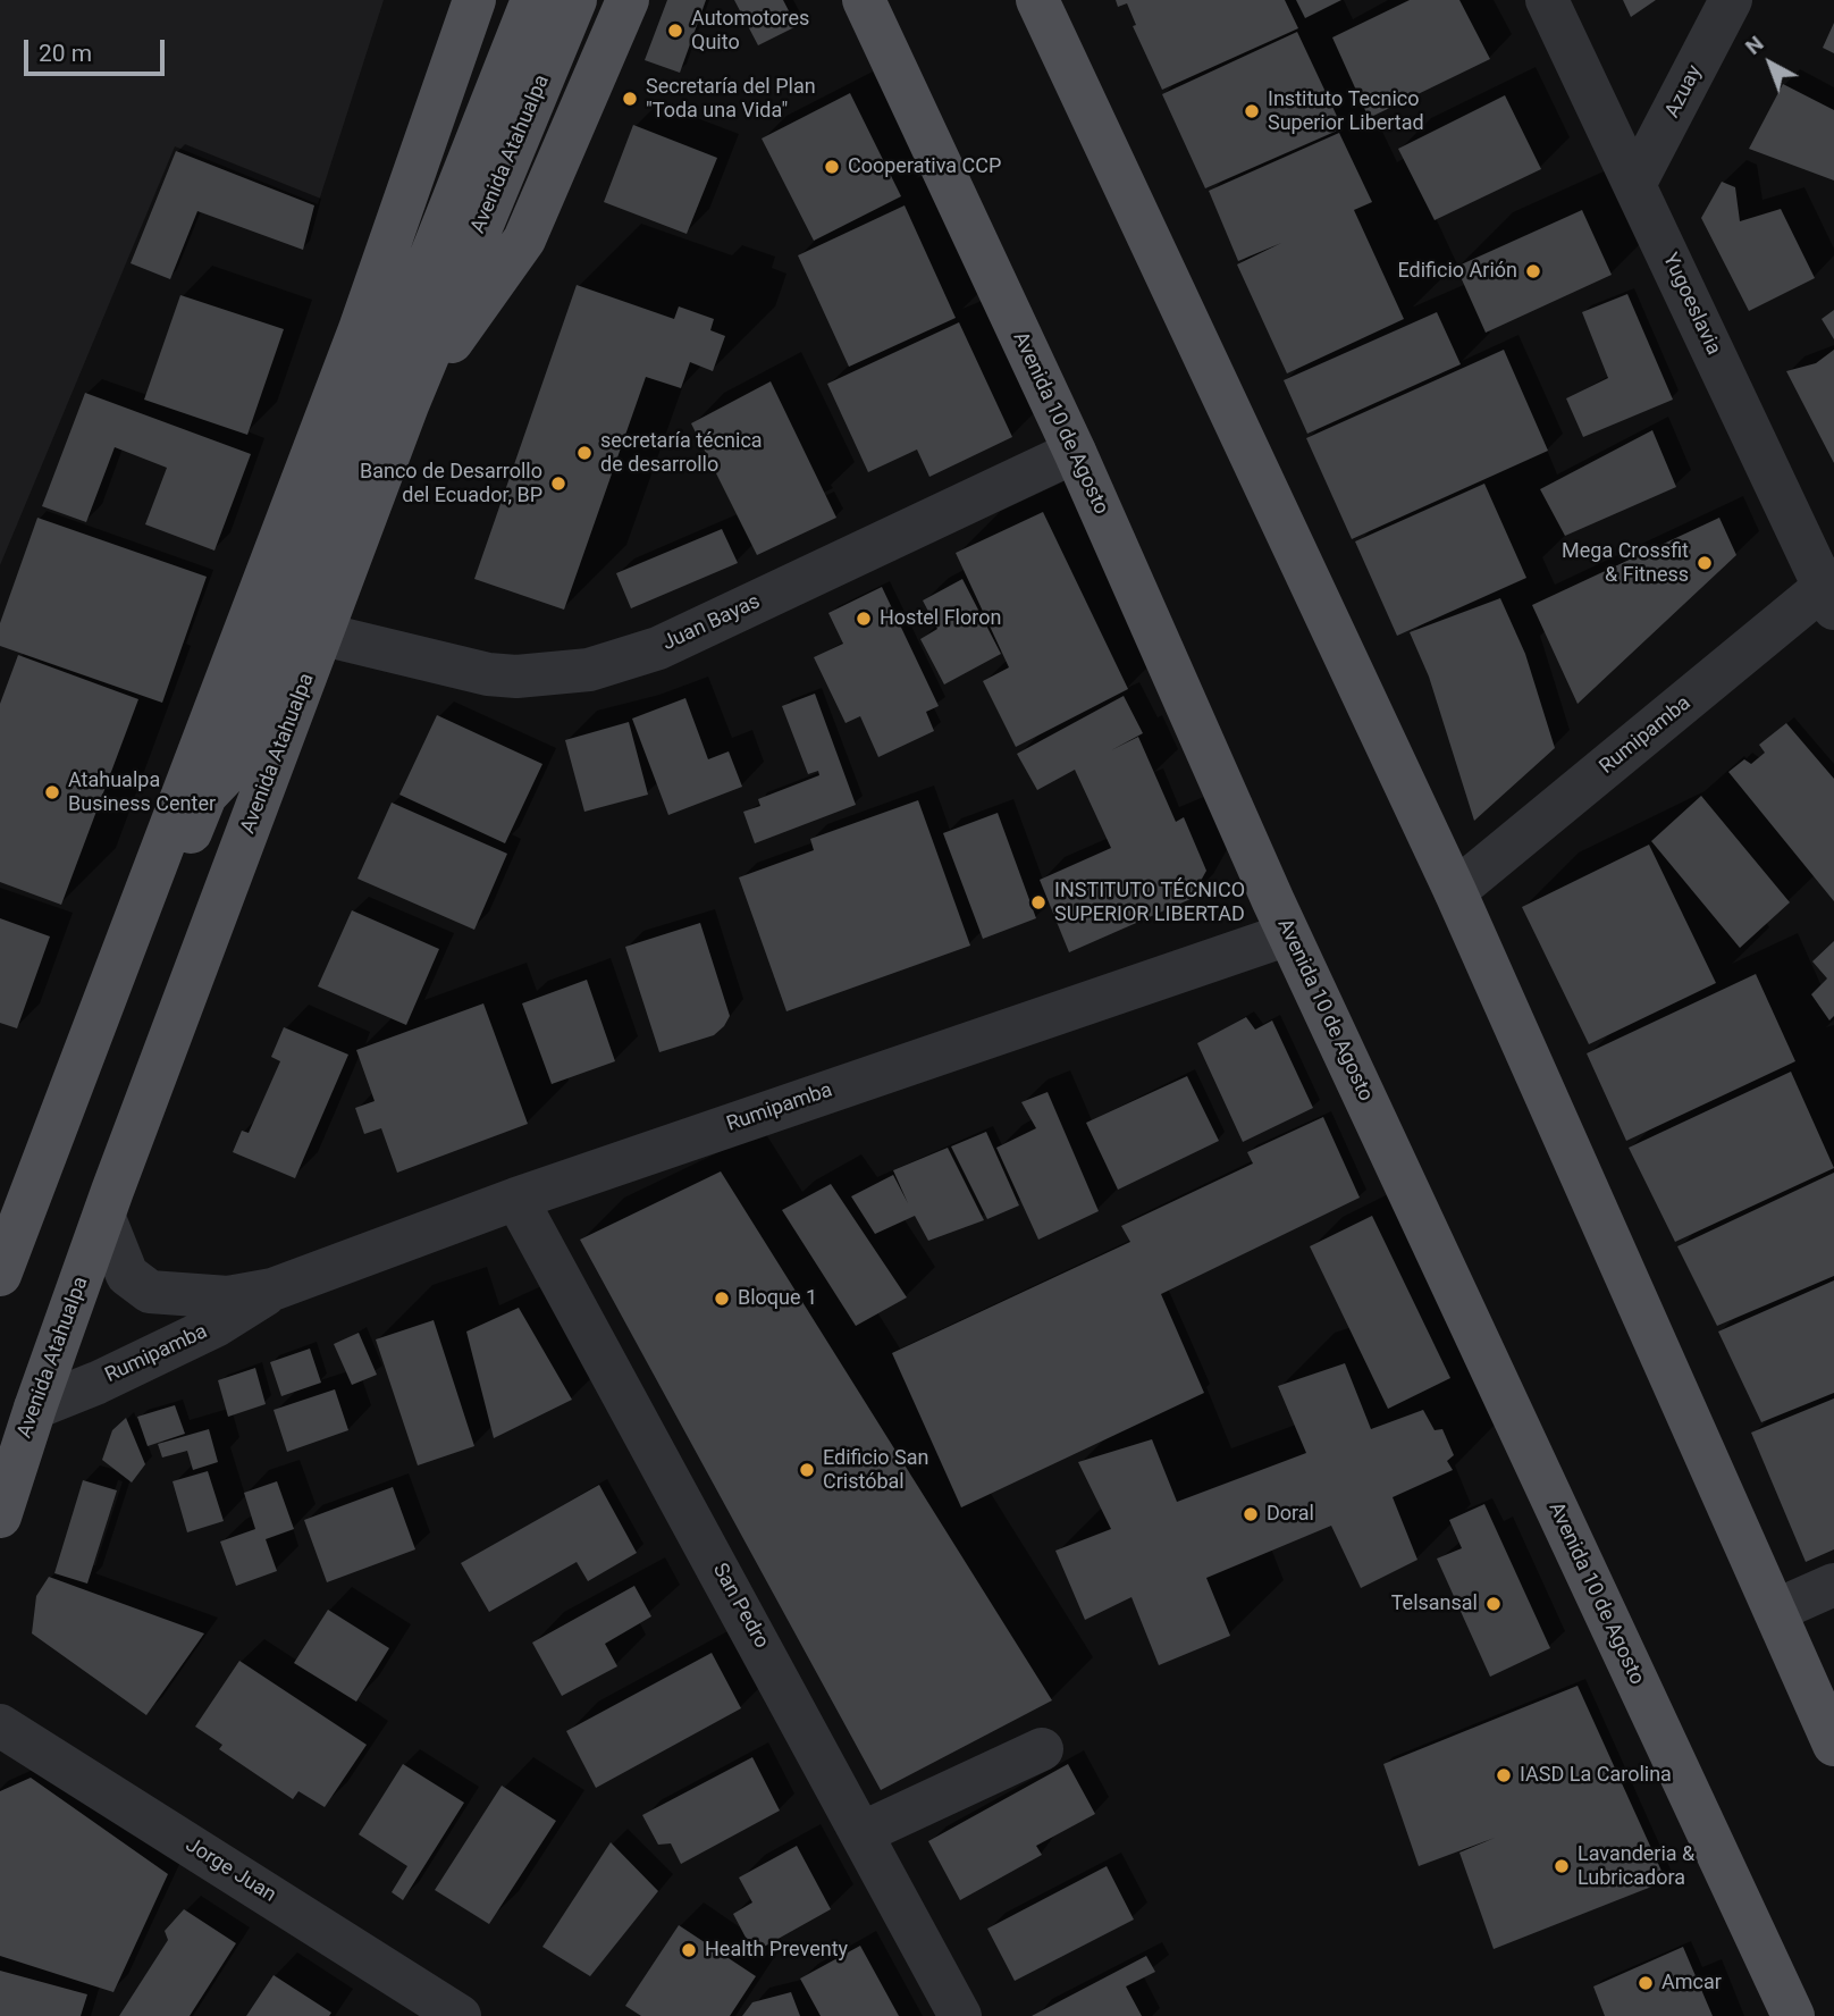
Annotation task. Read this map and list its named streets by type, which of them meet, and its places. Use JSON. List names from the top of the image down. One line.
{"streets":{"main road":["Avenida Atahualpa","Avenida 10 de Agosto"],"street":["Azuay","Yugoeslavia","Juan Bayas","Rumipamba","San Pedro","Jorge Juan"]},"crossings":[["Azuay","Yugoeslavia"],["Avenida Atahualpa","Juan Bayas"],["Avenida Atahualpa","Rumipamba"],["Yugoeslavia","Rumipamba"],["Avenida 10 de Agosto","Juan Bayas"],["Avenida 10 de Agosto","Rumipamba"],["Rumipamba","San Pedro"]],"places":["Automotores Quito","Secretaría del Plan \"Toda una Vida\"","Instituto Tecnico Superior Libertad","Cooperativa CCP","Edificio Arión","secretaría técnica de desarrollo","Banco de Desarrollo del Ecuador, BP","Mega Crossfit & Fitness","Hostel Floron","Atahualpa Business Center","INSTITUTO TÉCNICO SUPERIOR LIBERTAD","Bloque 1","Edificio San Cristóbal","Doral","Telsansal","IASD La Carolina","Lavanderia & Lubricadora","Health Preventy","Amcar"],"scale_bar":"20 m","north":"top left"}
